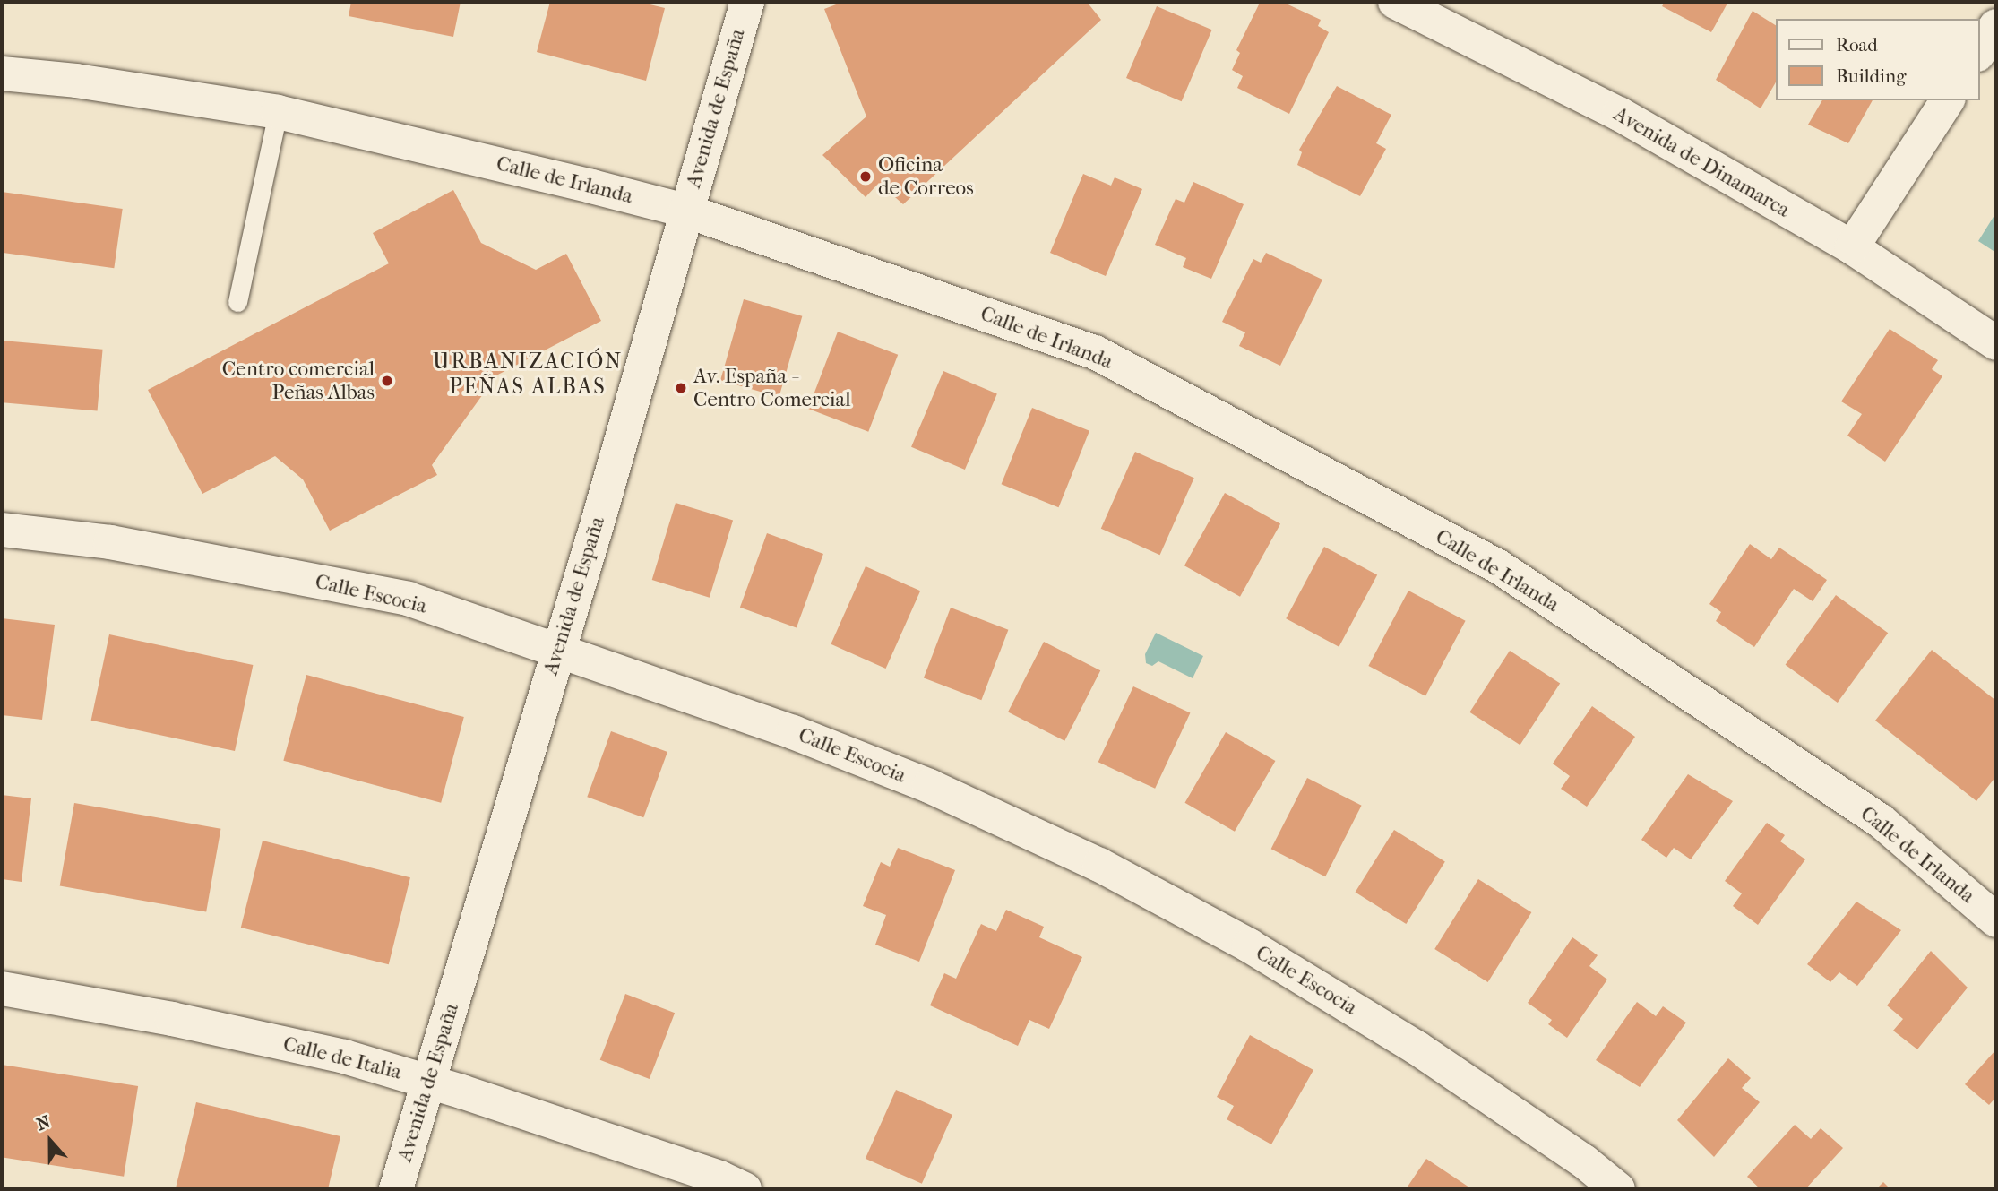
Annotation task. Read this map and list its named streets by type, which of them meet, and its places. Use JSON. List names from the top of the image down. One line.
{"streets":{"street":["Avenida de España","Avenida de Dinamarca","Calle de Irlanda","Calle Escocia","Calle de Italia"]},"crossings":[["Avenida de España","Calle de Irlanda"],["Avenida de España","Calle Escocia"],["Avenida de España","Calle de Italia"]],"districts":["URBANIZACIÓN PEÑAS ALBAS"],"places":["Oficina de Correos","Centro comercial Peñas Albas","Av. España - Centro Comercial"],"legend":["Road","Building"],"north":"top"}
